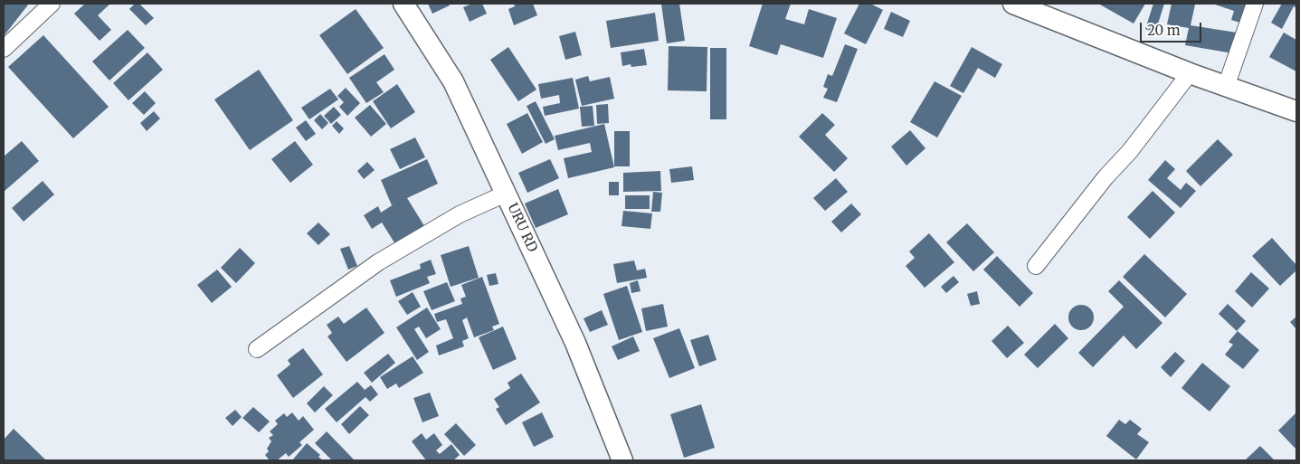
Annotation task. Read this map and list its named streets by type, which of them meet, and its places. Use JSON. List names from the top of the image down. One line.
{"streets":{"street":["URU RD"]},"scale_bar":"20 m"}
